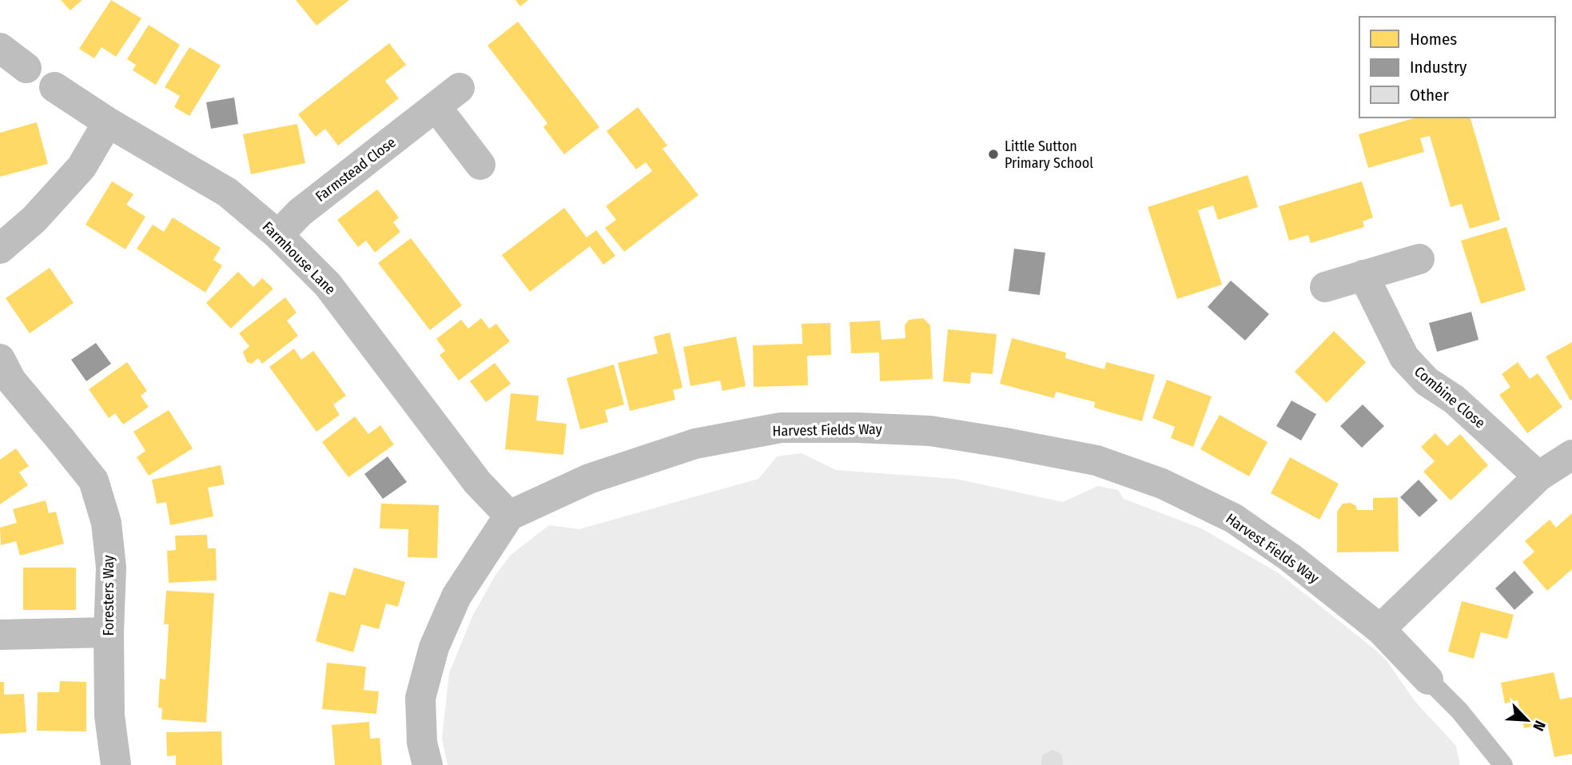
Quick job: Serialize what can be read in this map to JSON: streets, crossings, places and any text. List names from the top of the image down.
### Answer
{
  "streets": {
    "street": [
      "Farmstead Close",
      "Farmhouse Lane",
      "Combine Close",
      "Harvest Fields Way",
      "Foresters Way"
    ]
  },
  "crossings": [
    ["Farmstead Close", "Farmhouse Lane"],
    ["Farmhouse Lane", "Harvest Fields Way"]
  ],
  "places": ["Little Sutton Primary School"],
  "legend": ["Homes", "Industry", "Other"],
  "north": "bottom right"
}
